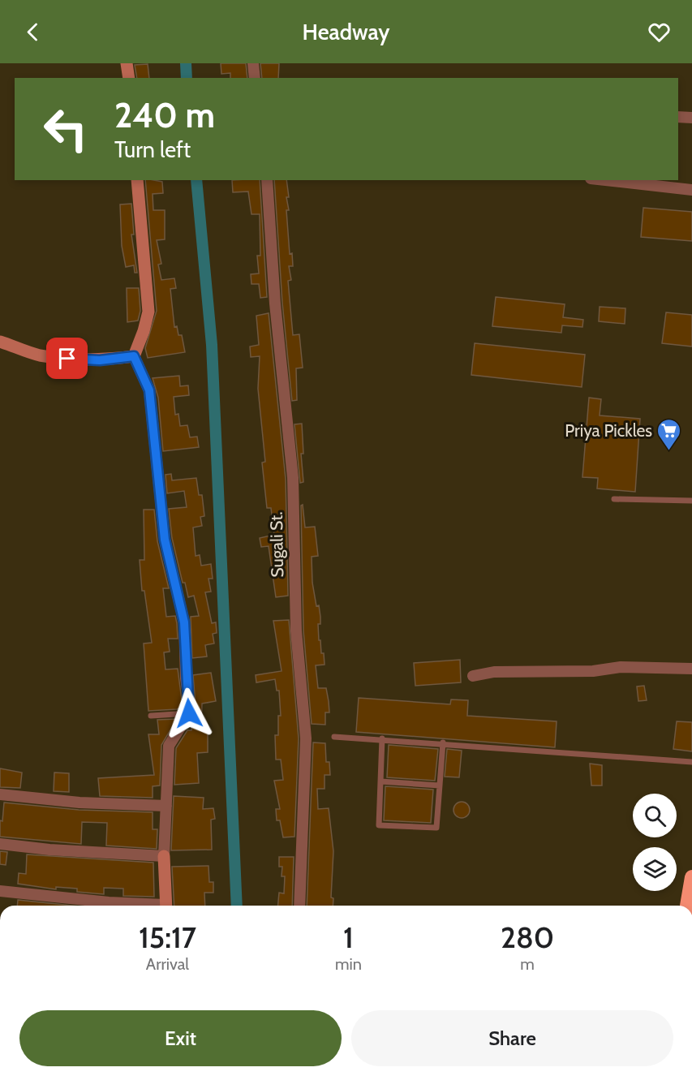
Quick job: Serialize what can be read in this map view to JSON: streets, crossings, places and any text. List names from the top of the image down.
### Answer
{
  "streets": {
    "street": ["Sugali St."]
  },
  "places": {
    "supermarket": ["Priya Pickles"]
  },
  "page": {
    "header": "Headway",
    "turn": ["240 m", "Turn left"],
    "eta": [
      "15:17",
      "Arrival",
      "1",
      "min",
      "280",
      "m"
    ],
    "buttons": ["Exit", "Share"]
  }
}
